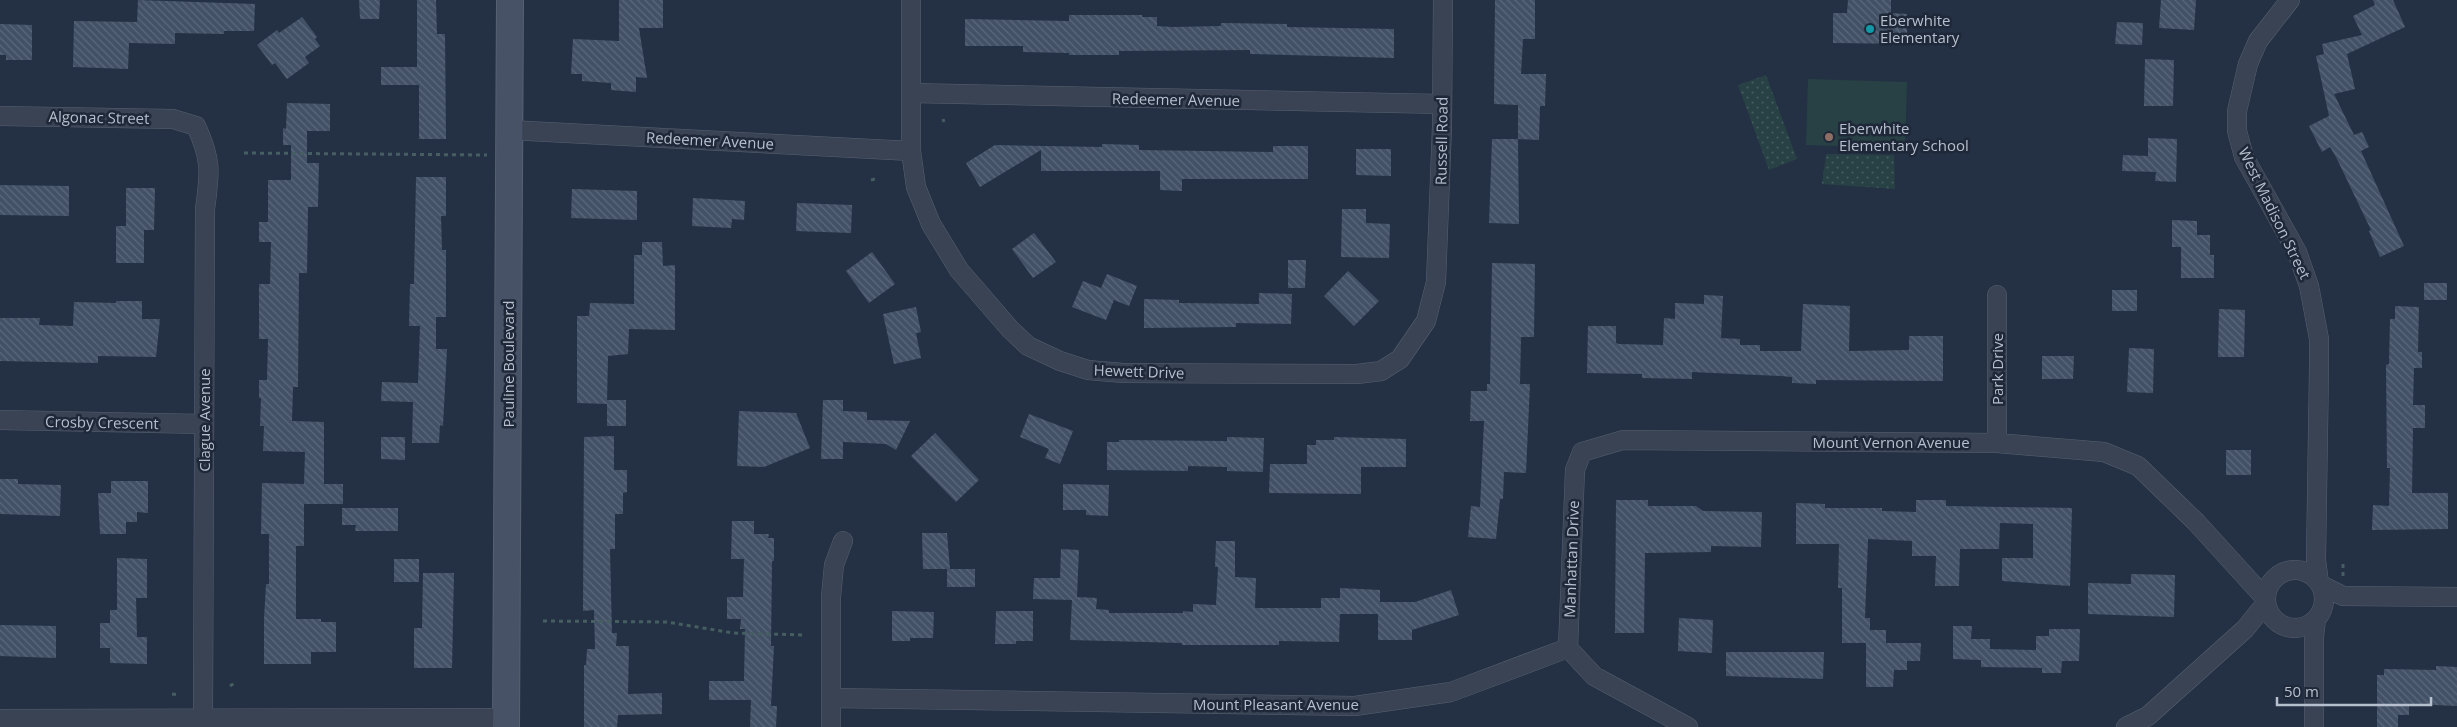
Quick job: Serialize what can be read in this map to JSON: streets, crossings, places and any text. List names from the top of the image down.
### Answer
{
  "streets": {
    "street": [
      "Redeemer Avenue",
      "Algonac Street",
      "Russell Road",
      "West Madison Street",
      "Pauline Boulevard",
      "Park Drive",
      "Hewett Drive",
      "Clague Avenue",
      "Crosby Crescent",
      "Mount Vernon Avenue",
      "Manhattan Drive",
      "Mount Pleasant Avenue"
    ]
  },
  "crossings": [
    ["Redeemer Avenue", "Russell Road"],
    ["Redeemer Avenue", "Pauline Boulevard"],
    ["Redeemer Avenue", "Hewett Drive"],
    ["Algonac Street", "Clague Avenue"],
    ["Russell Road", "Hewett Drive"],
    ["West Madison Street", "Mount Vernon Avenue"],
    ["Park Drive", "Mount Vernon Avenue"],
    ["Clague Avenue", "Crosby Crescent"],
    ["Mount Vernon Avenue", "Manhattan Drive"],
    ["Manhattan Drive", "Mount Pleasant Avenue"]
  ],
  "places": ["Eberwhite Elementary", "Eberwhite Elementary School"],
  "scale_bar": "50 m"
}
